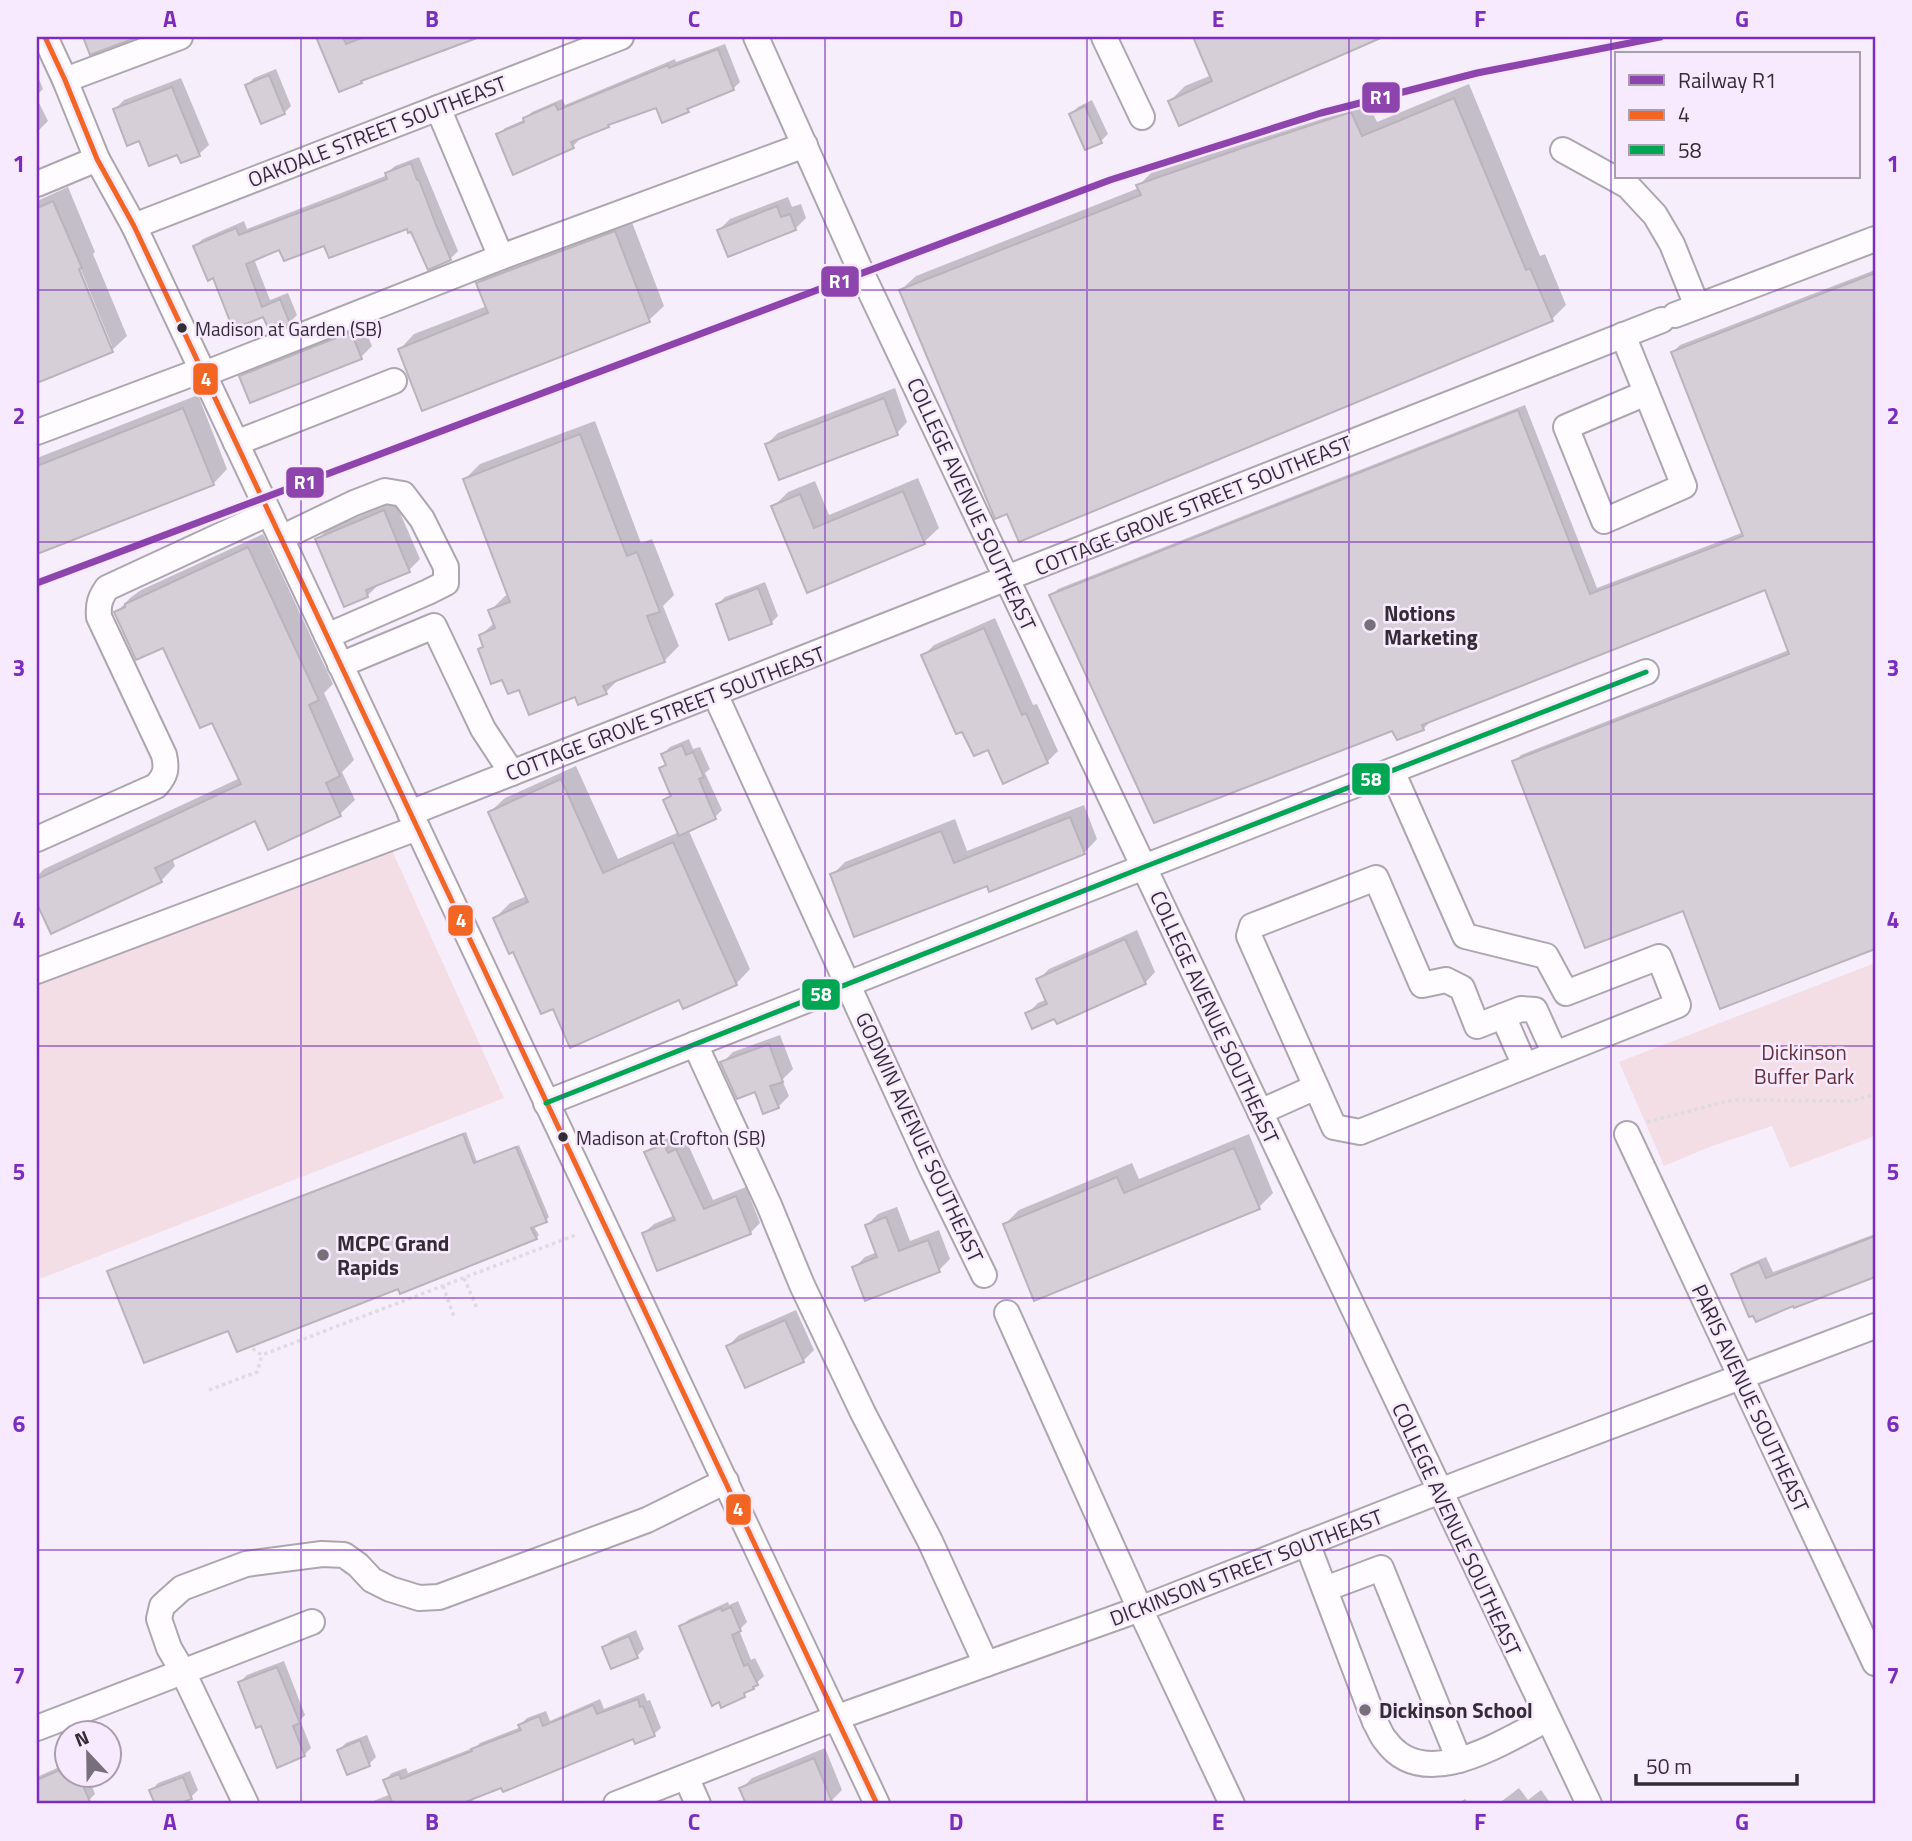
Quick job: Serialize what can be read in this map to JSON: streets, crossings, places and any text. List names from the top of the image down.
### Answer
{
  "streets": {
    "street": [
      "OAKDALE STREET SOUTHEAST",
      "COLLEGE AVENUE SOUTHEAST",
      "COTTAGE GROVE STREET SOUTHEAST",
      "GODWIN AVENUE SOUTHEAST",
      "PARIS AVENUE SOUTHEAST",
      "DICKINSON STREET SOUTHEAST"
    ]
  },
  "crossings": [
    ["COLLEGE AVENUE SOUTHEAST", "COTTAGE GROVE STREET SOUTHEAST"],
    ["COLLEGE AVENUE SOUTHEAST", "DICKINSON STREET SOUTHEAST"],
    ["COTTAGE GROVE STREET SOUTHEAST", "GODWIN AVENUE SOUTHEAST"],
    ["PARIS AVENUE SOUTHEAST", "DICKINSON STREET SOUTHEAST"]
  ],
  "parks": ["Dickinson Buffer Park"],
  "places": [
    "Madison at Garden (SB)",
    "Notions Marketing",
    "Madison at Crofton (SB)",
    "MCPC Grand Rapids",
    "Dickinson School"
  ],
  "lines": ["rail line R1", "transit line 4", "transit line 58"],
  "legend": ["Railway R1", "4", "58"],
  "scale_bar": "50 m",
  "north": "top",
  "grid": {
    "columns": [
      "A",
      "B",
      "C",
      "D",
      "E",
      "F",
      "G"
    ],
    "rows": [
      "1",
      "2",
      "3",
      "4",
      "5",
      "6",
      "7"
    ]
  }
}
